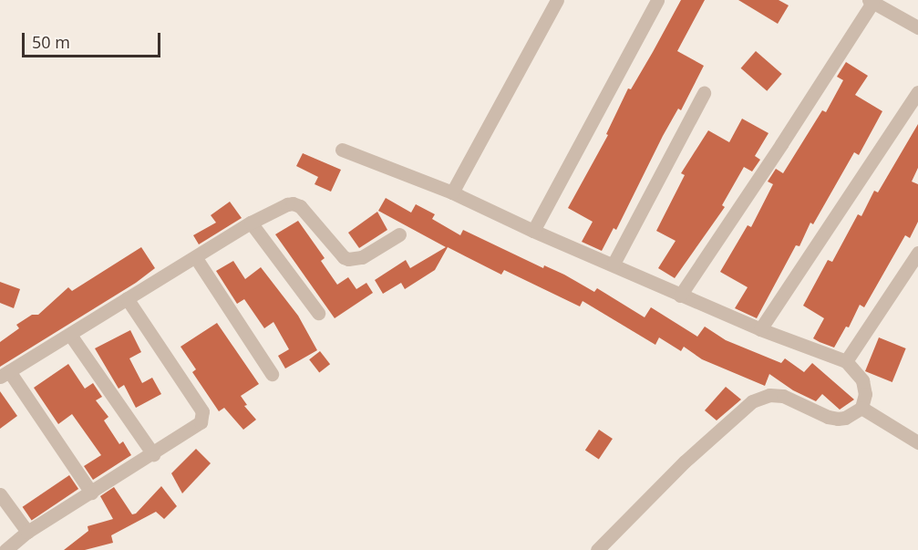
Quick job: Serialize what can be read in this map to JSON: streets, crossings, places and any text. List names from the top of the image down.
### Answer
{
  "scale_bar": "50 m"
}
